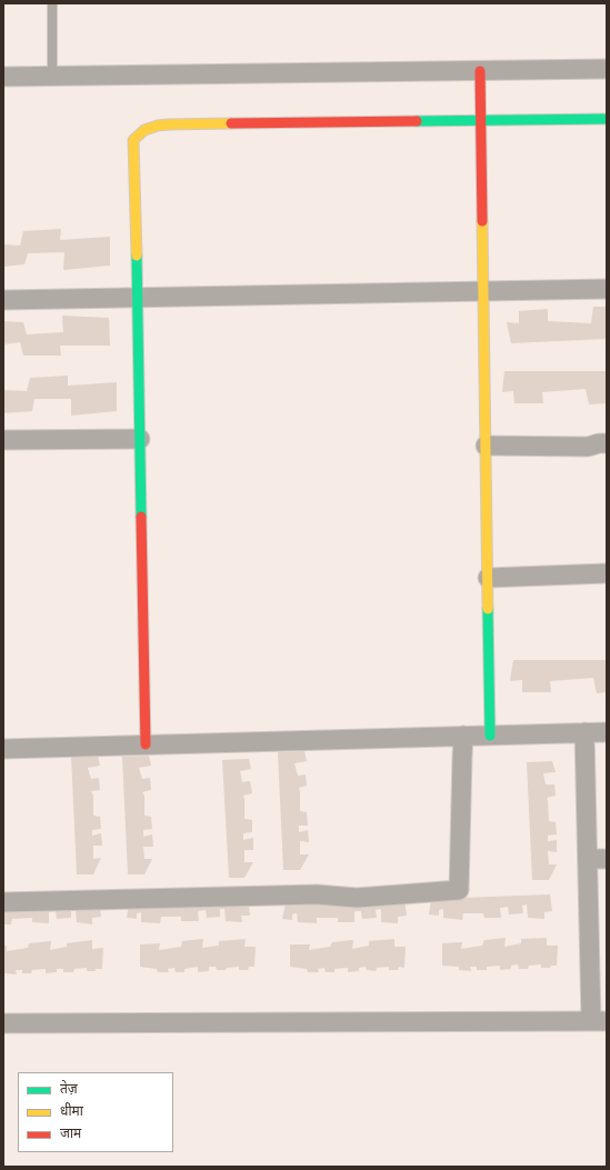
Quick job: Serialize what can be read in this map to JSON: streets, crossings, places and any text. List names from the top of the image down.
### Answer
{
  "legend": ["तेज़", "धीमा", "जाम"]
}
